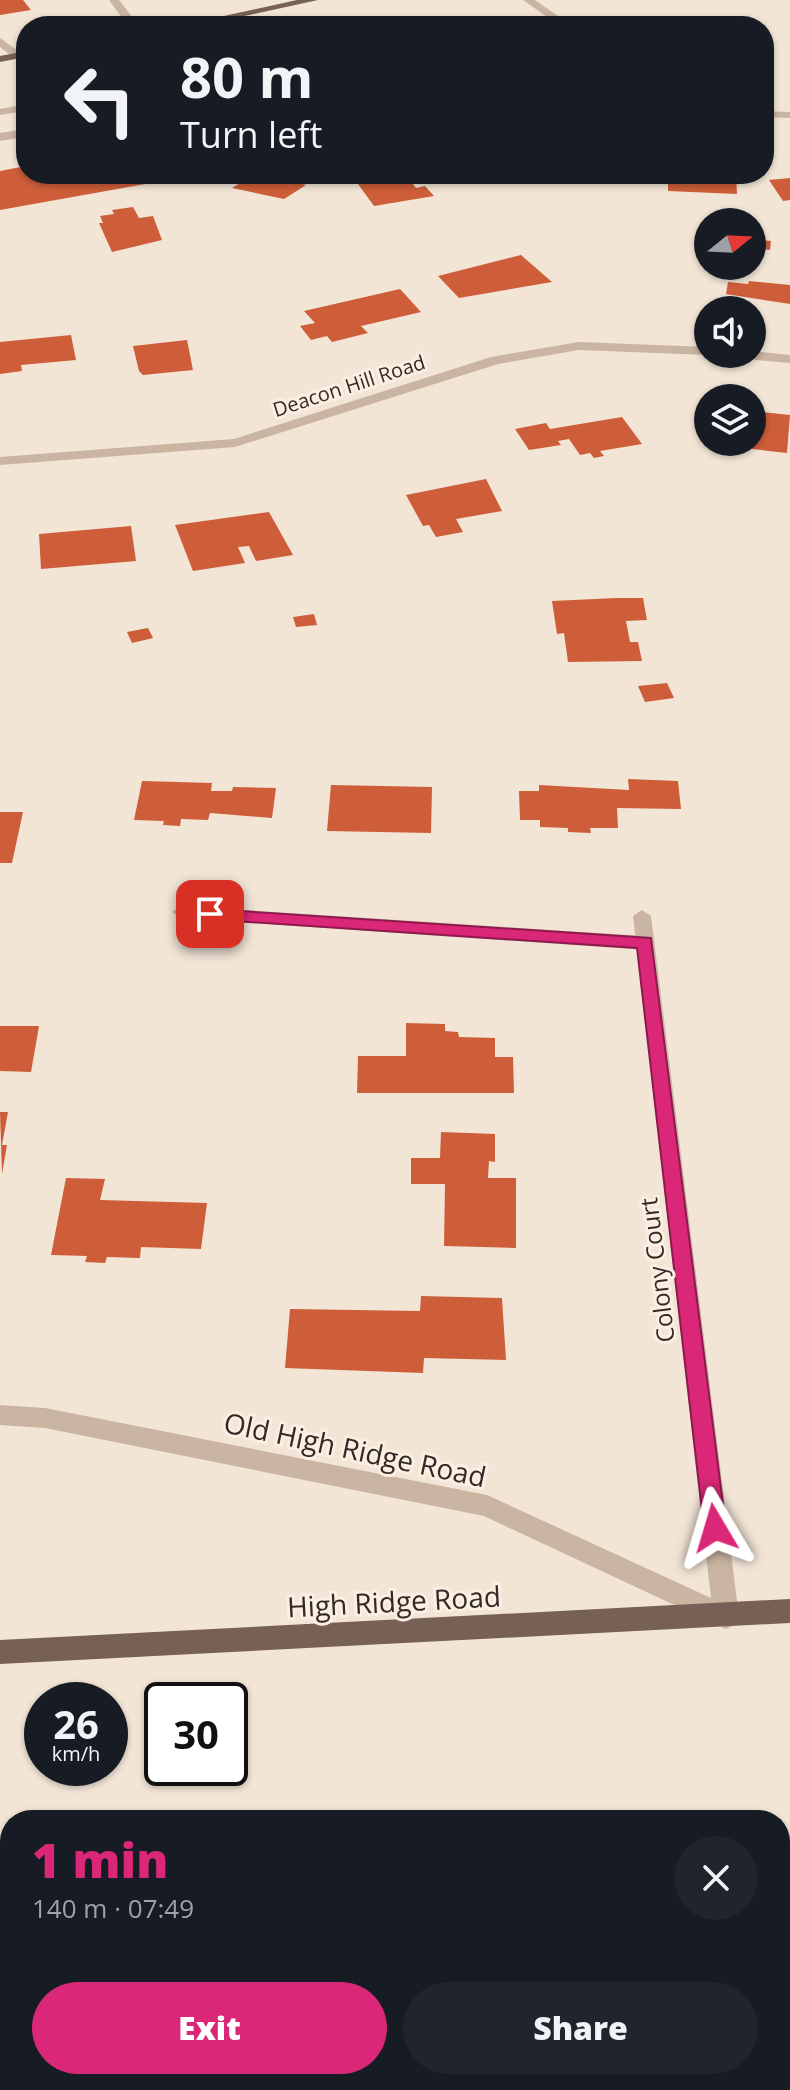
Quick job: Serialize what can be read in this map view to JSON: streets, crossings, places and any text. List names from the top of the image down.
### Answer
{
  "streets": {
    "main road": ["High Ridge Road"],
    "street": ["Deacon Hill Road", "Colony Court", "Old High Ridge Road"]
  },
  "crossings": [
    ["Colony Court", "Old High Ridge Road"],
    ["Colony Court", "High Ridge Road"],
    ["Old High Ridge Road", "High Ridge Road"]
  ],
  "north": "right",
  "page": {
    "turn": ["80 m", "Turn left"],
    "speed": "26 km/h",
    "limit": "30",
    "heading": ["1 min", "140 m · 07:49"],
    "buttons": ["Exit", "Share"]
  }
}
